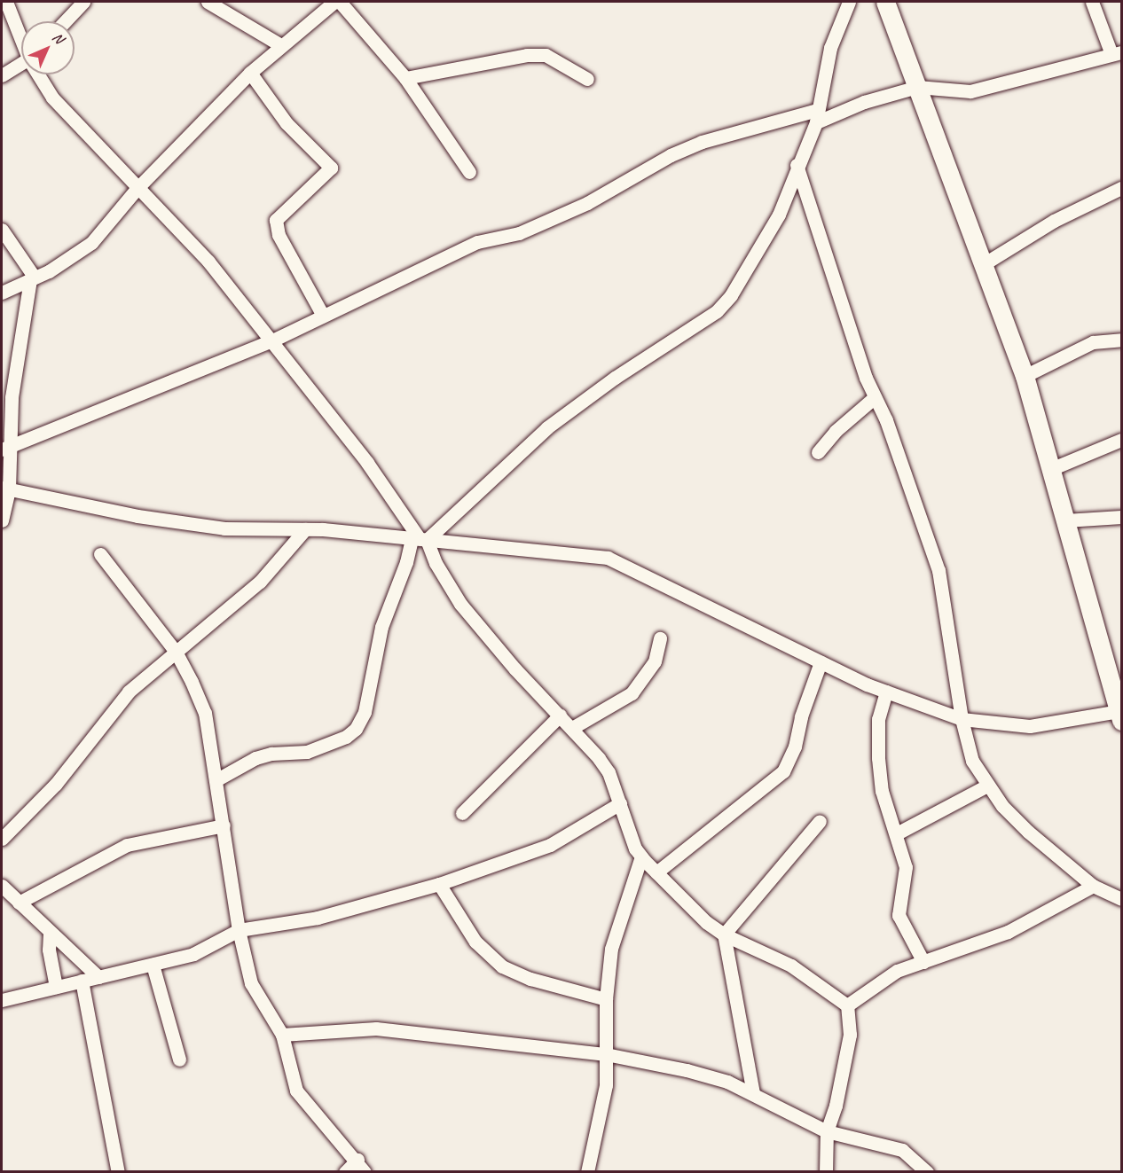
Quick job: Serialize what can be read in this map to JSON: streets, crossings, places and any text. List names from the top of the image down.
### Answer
{
  "north": "top right"
}
